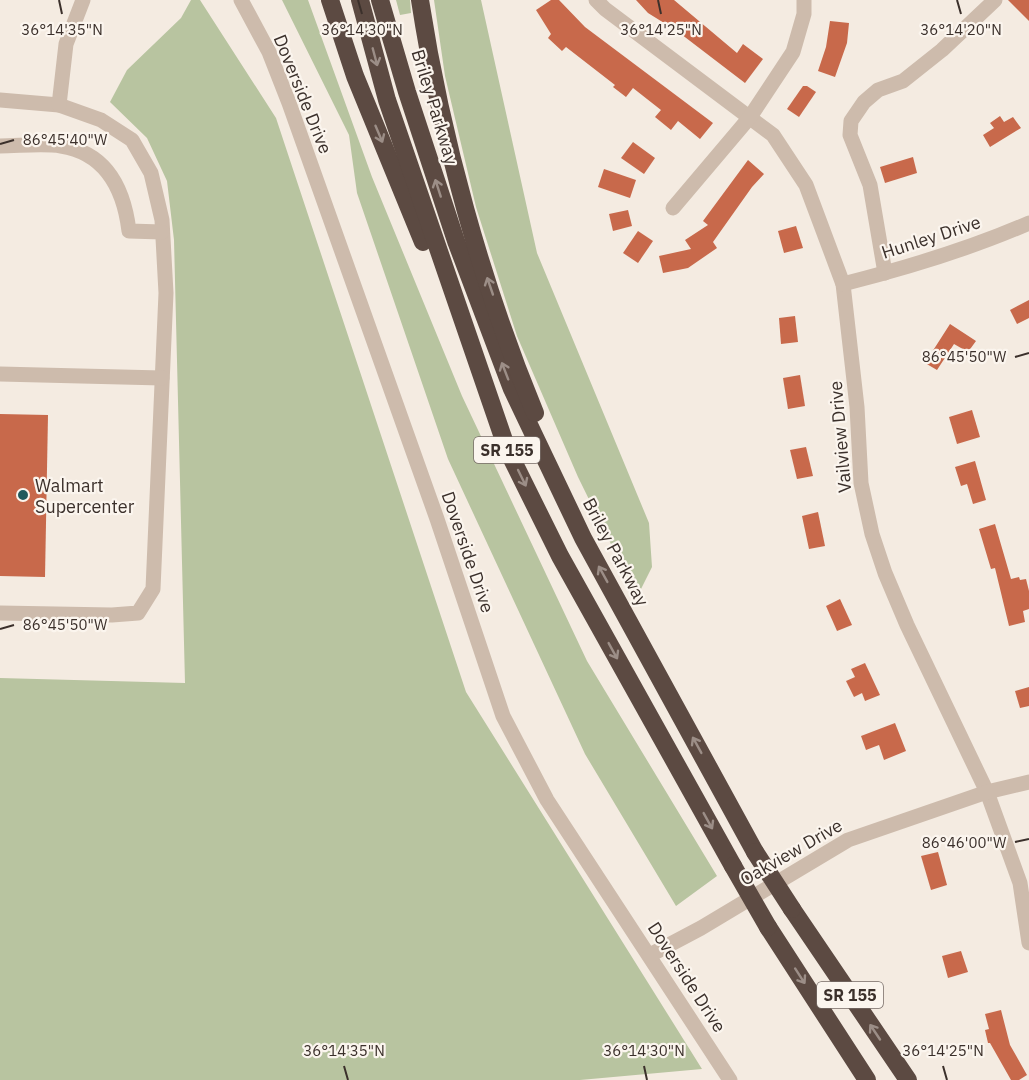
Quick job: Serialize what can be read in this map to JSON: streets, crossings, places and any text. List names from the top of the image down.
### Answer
{
  "streets": {
    "highway": ["Briley Parkway", "SR 155"],
    "street": [
      "Doverside Drive",
      "Hunley Drive",
      "Vailview Drive",
      "Oakview Drive"
    ]
  },
  "crossings": [
    ["Doverside Drive", "Oakview Drive"],
    ["Hunley Drive", "Vailview Drive"],
    ["Vailview Drive", "Oakview Drive"]
  ],
  "places": ["Walmart Supercenter"],
  "coordinates": [
    "36°14'20\"N",
    "36°14'35\"N",
    "36°14'30\"N",
    "36°14'25\"N",
    "86°45'40\"W",
    "86°45'50\"W",
    "86°46'00\"W"
  ]
}
